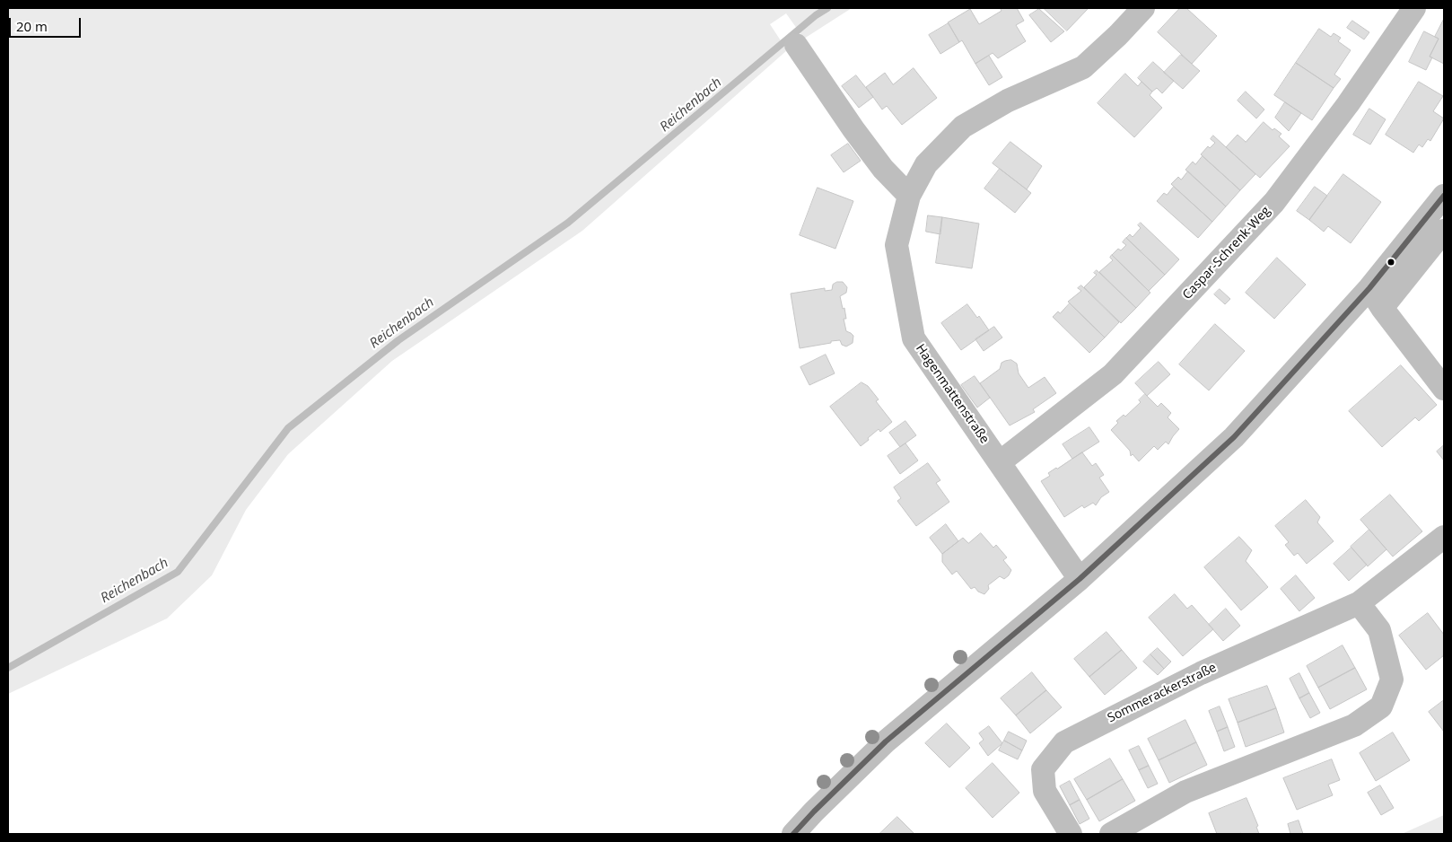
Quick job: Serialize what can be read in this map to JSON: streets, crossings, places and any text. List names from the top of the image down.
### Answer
{
  "streets": {
    "street": ["Caspar-Schrenk-Weg", "Hagenmattenstraße", "Sommerackerstraße"]
  },
  "crossings": [
    ["Caspar-Schrenk-Weg", "Hagenmattenstraße"]
  ],
  "water": ["Reichenbach"],
  "scale_bar": "20 m"
}
